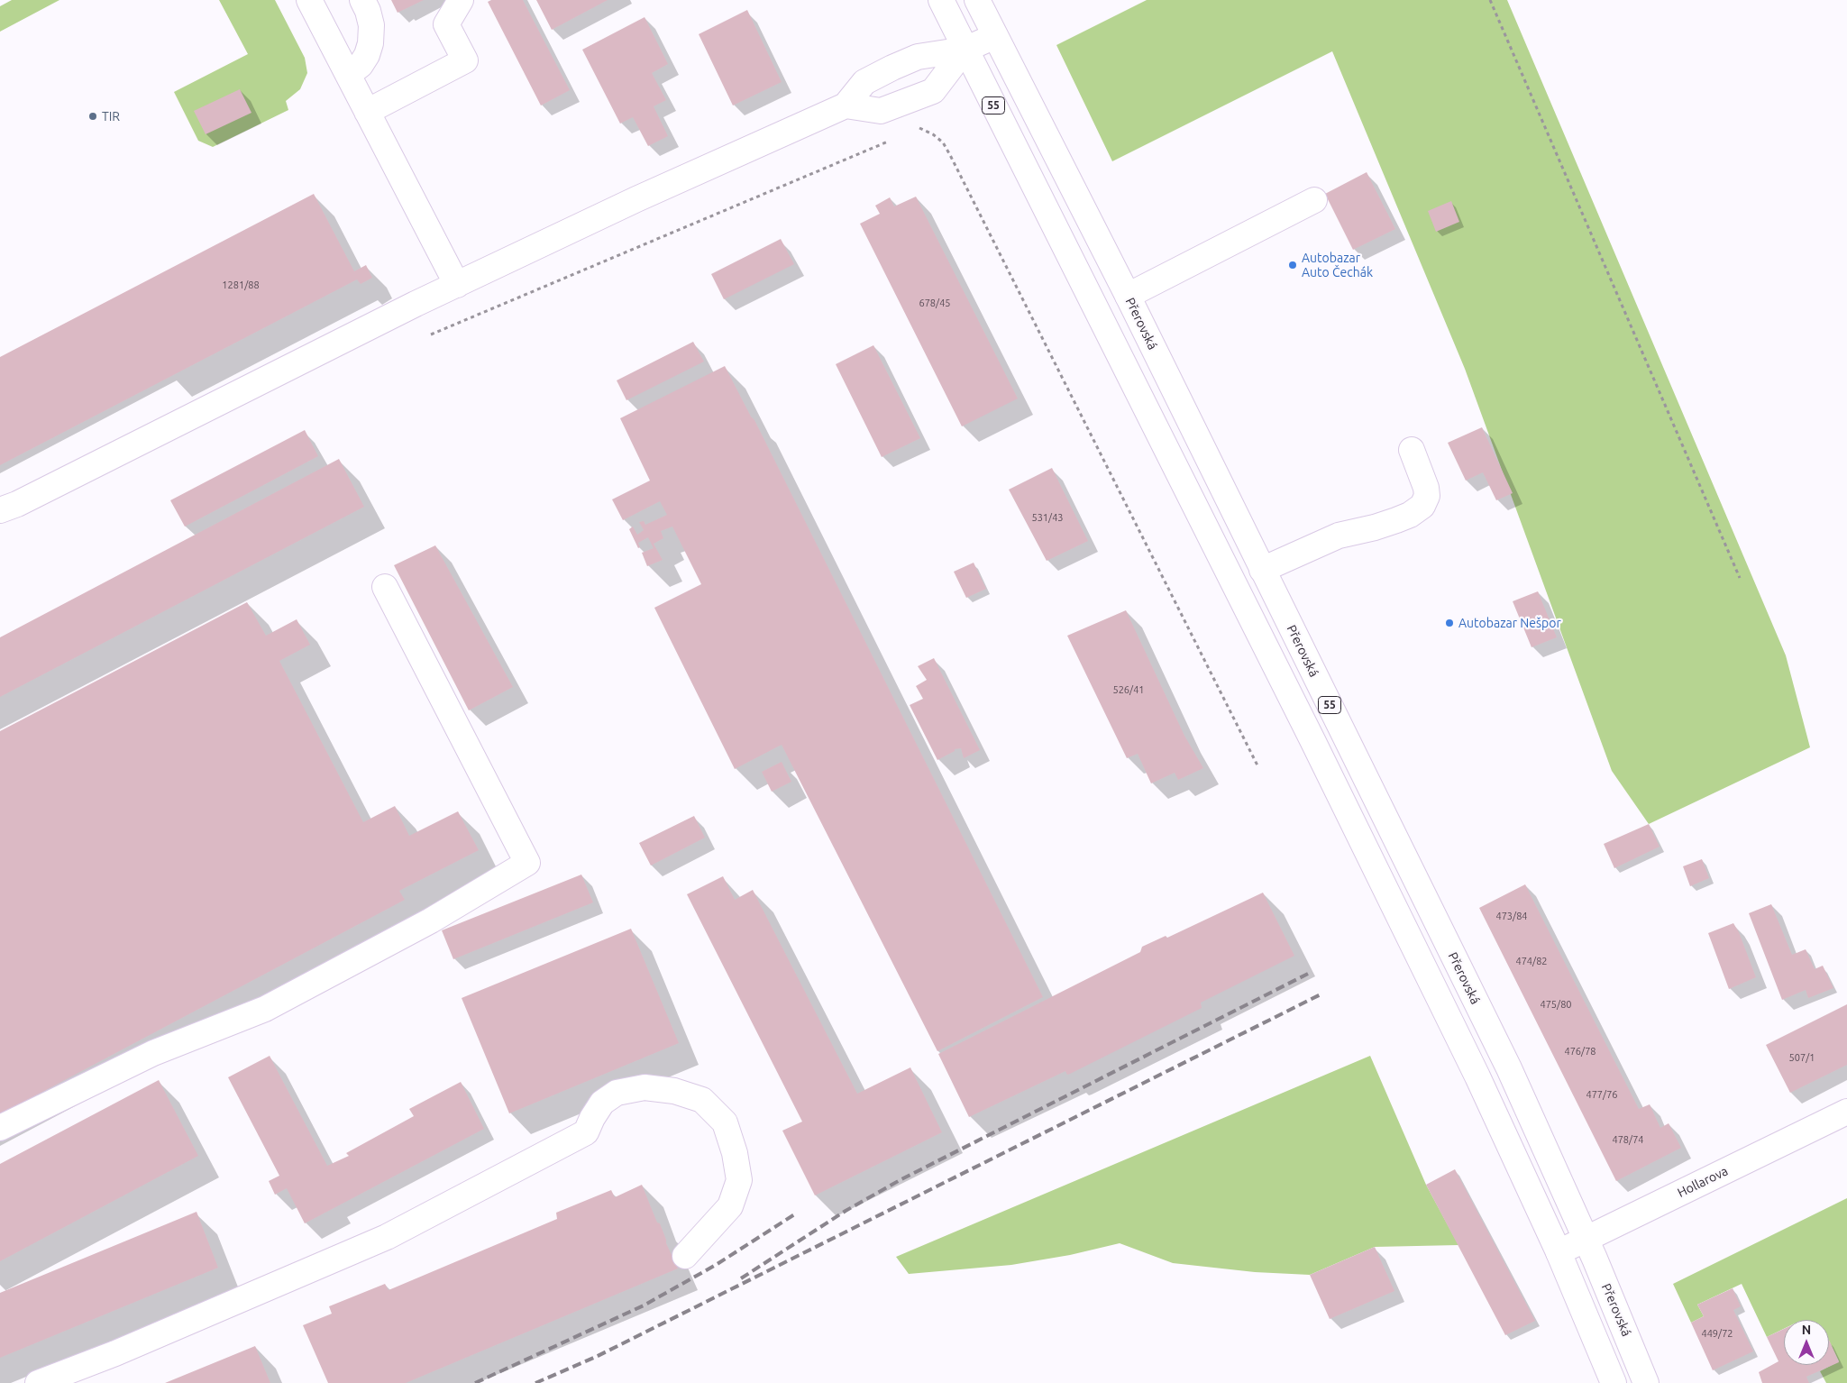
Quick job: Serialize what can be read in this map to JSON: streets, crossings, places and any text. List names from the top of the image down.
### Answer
{
  "streets": {
    "main road": ["55", "Přerovská", "Hollarova"]
  },
  "crossings": [
    ["55", "Hollarova"],
    ["Přerovská", "Hollarova"]
  ],
  "places": ["TIR", "Autobazar Auto Čechák", "Autobazar Nešpor"],
  "house_numbers": [
    "1281/88",
    "678/45",
    "531/43",
    "526/41",
    "473/84",
    "474/82",
    "475/80",
    "476/78",
    "507/1",
    "477/76",
    "478/74",
    "449/72"
  ],
  "north": "top"
}
